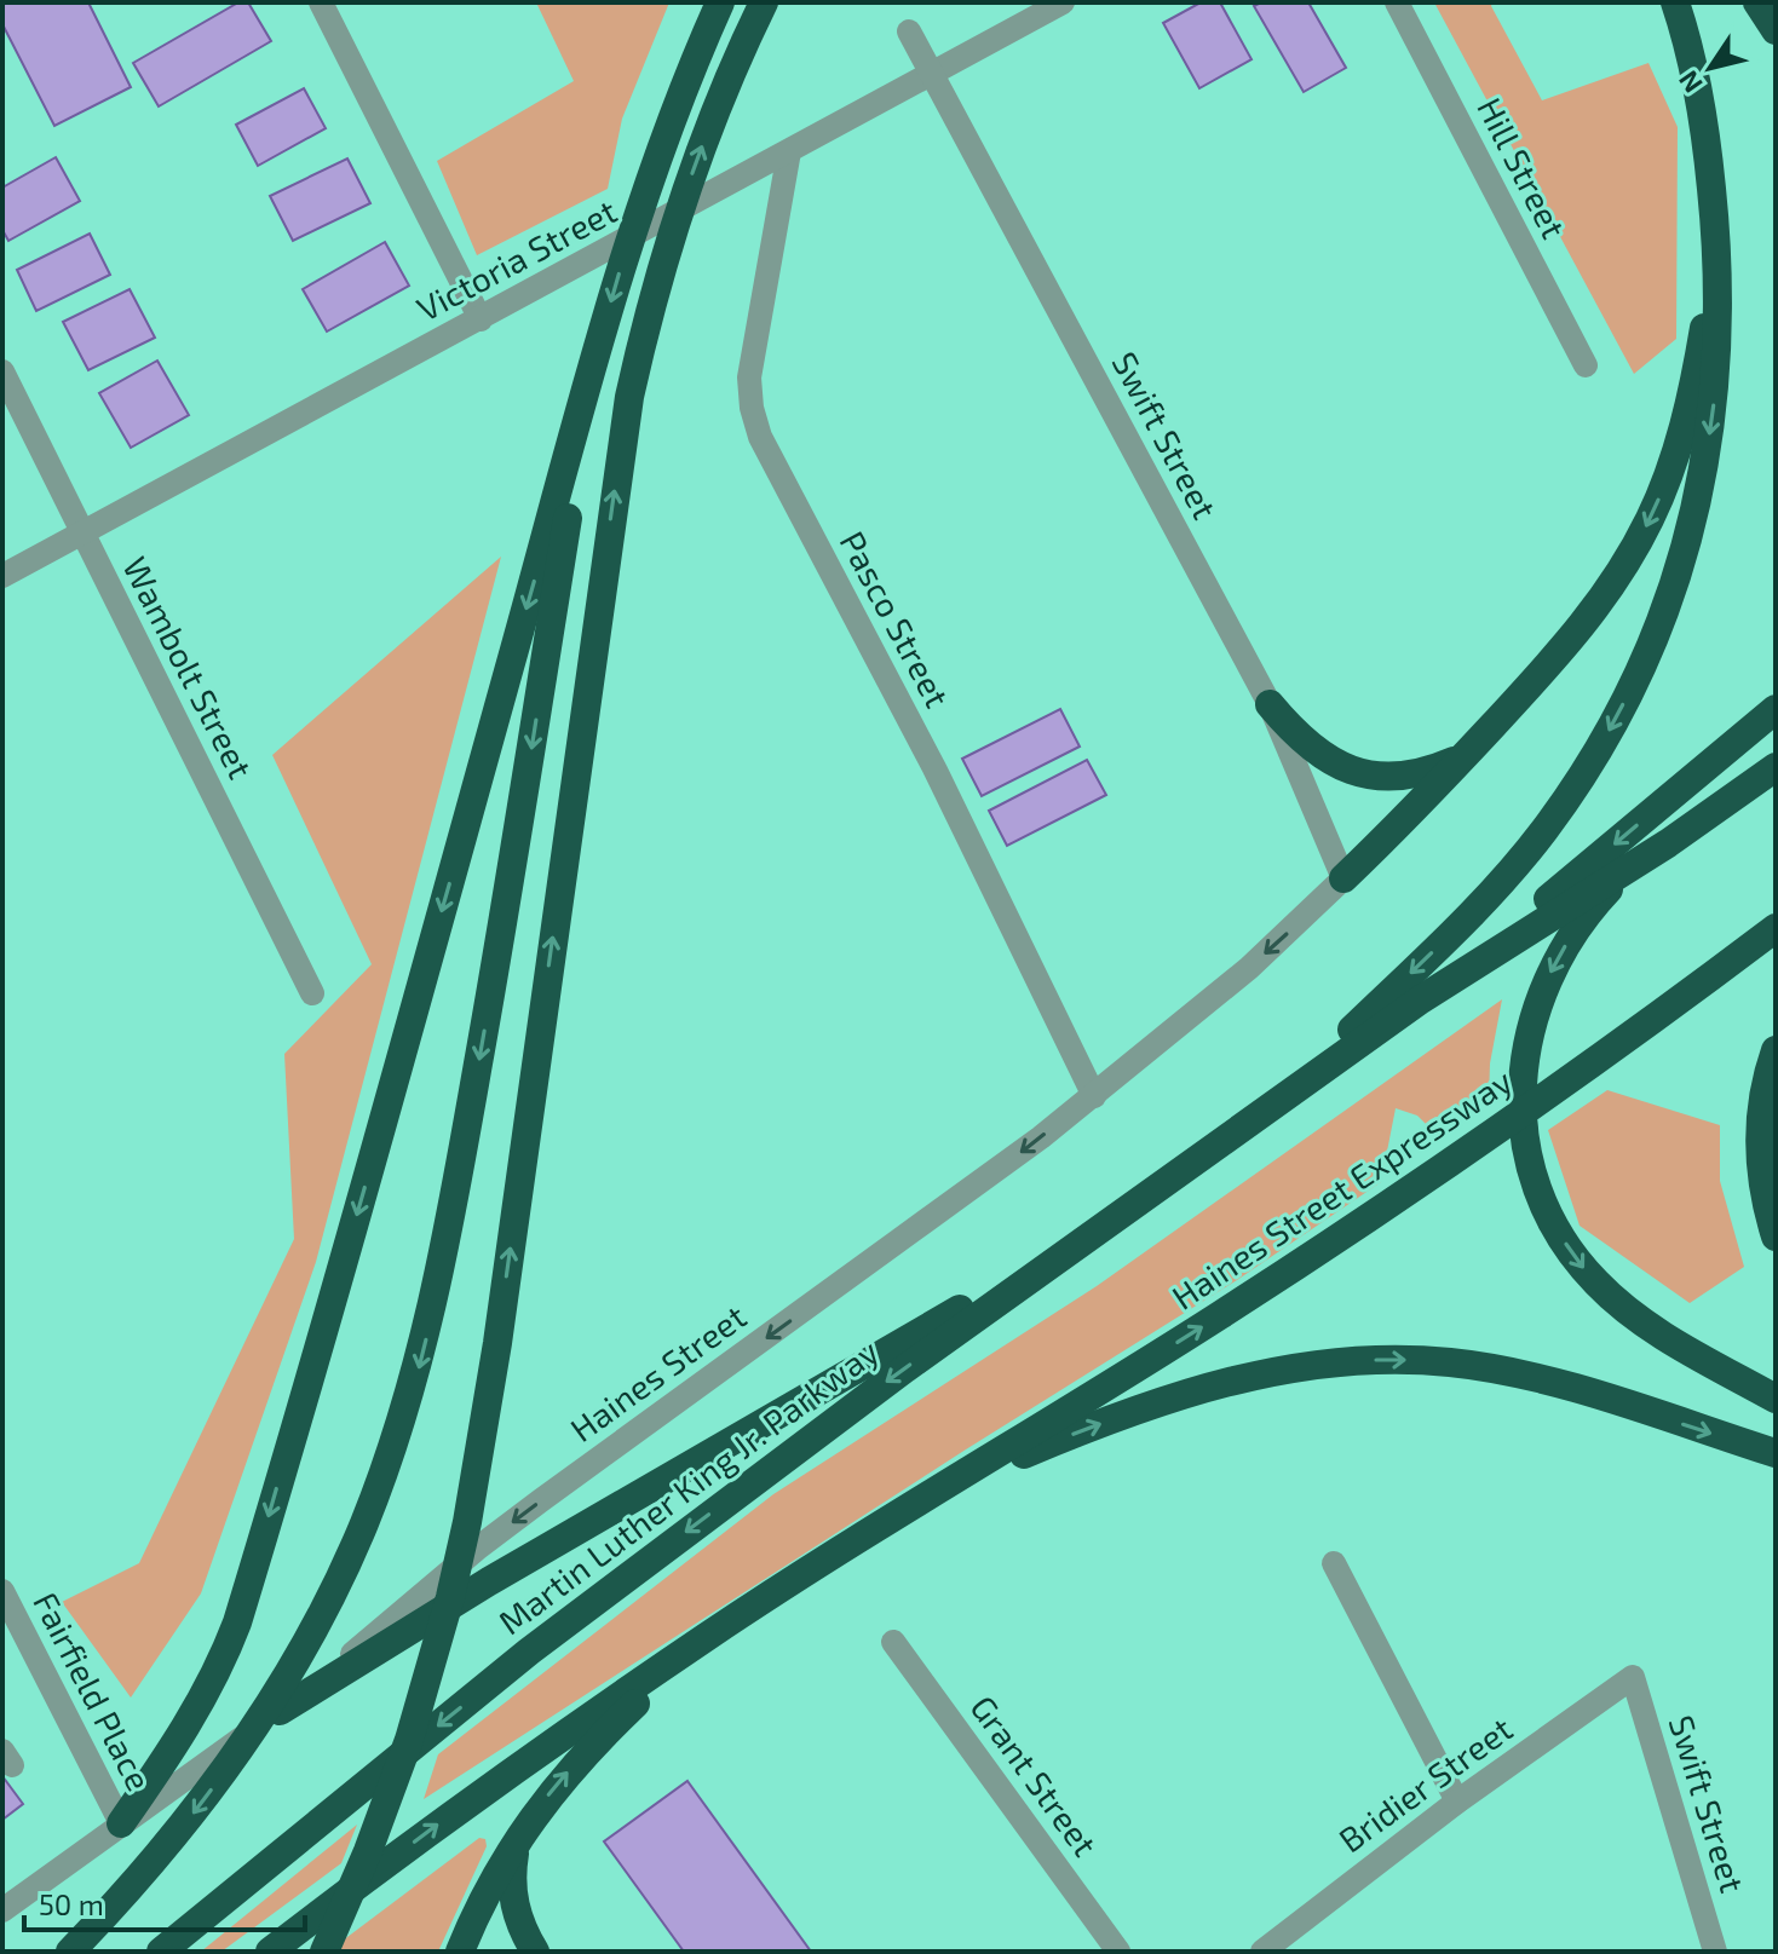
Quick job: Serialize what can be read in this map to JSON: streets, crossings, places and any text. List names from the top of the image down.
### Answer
{
  "streets": {
    "highway": ["Haines Street Expressway", "Martin Luther King Jr. Parkway"],
    "street": [
      "Hill Street",
      "Victoria Street",
      "Swift Street",
      "Pasco Street",
      "Wambolt Street",
      "Haines Street",
      "Fairfield Place",
      "Grant Street",
      "Bridier Street"
    ]
  },
  "crossings": [
    ["Victoria Street", "Swift Street"],
    ["Victoria Street", "Pasco Street"],
    ["Victoria Street", "Wambolt Street"],
    ["Swift Street", "Haines Street"],
    ["Swift Street", "Bridier Street"],
    ["Pasco Street", "Haines Street"],
    ["Haines Street", "Fairfield Place"]
  ],
  "one_way": ["Haines Street"],
  "scale_bar": "50 m",
  "north": "bottom left"
}
